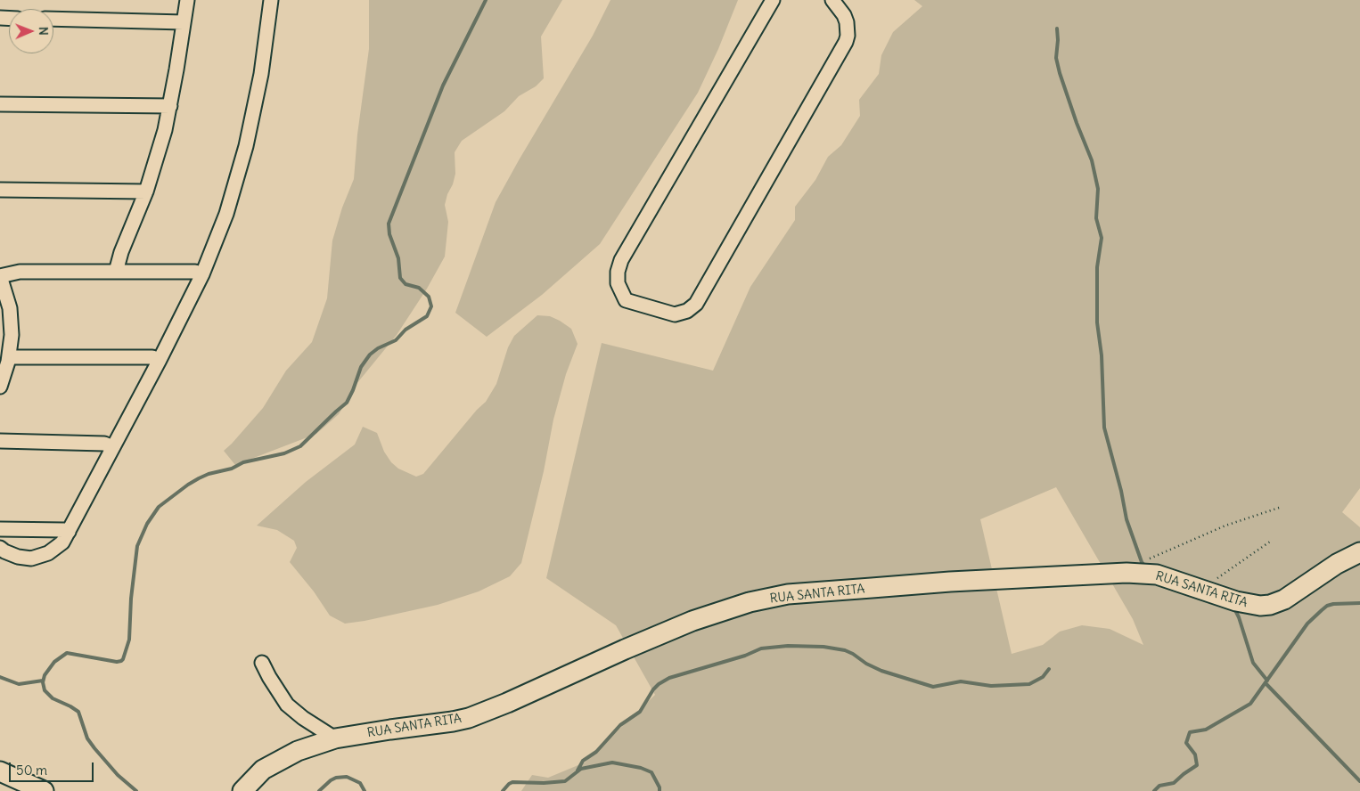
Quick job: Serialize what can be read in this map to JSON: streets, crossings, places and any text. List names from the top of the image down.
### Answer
{
  "streets": {
    "street": ["RUA SANTA RITA"]
  },
  "scale_bar": "50 m",
  "north": "right"
}
